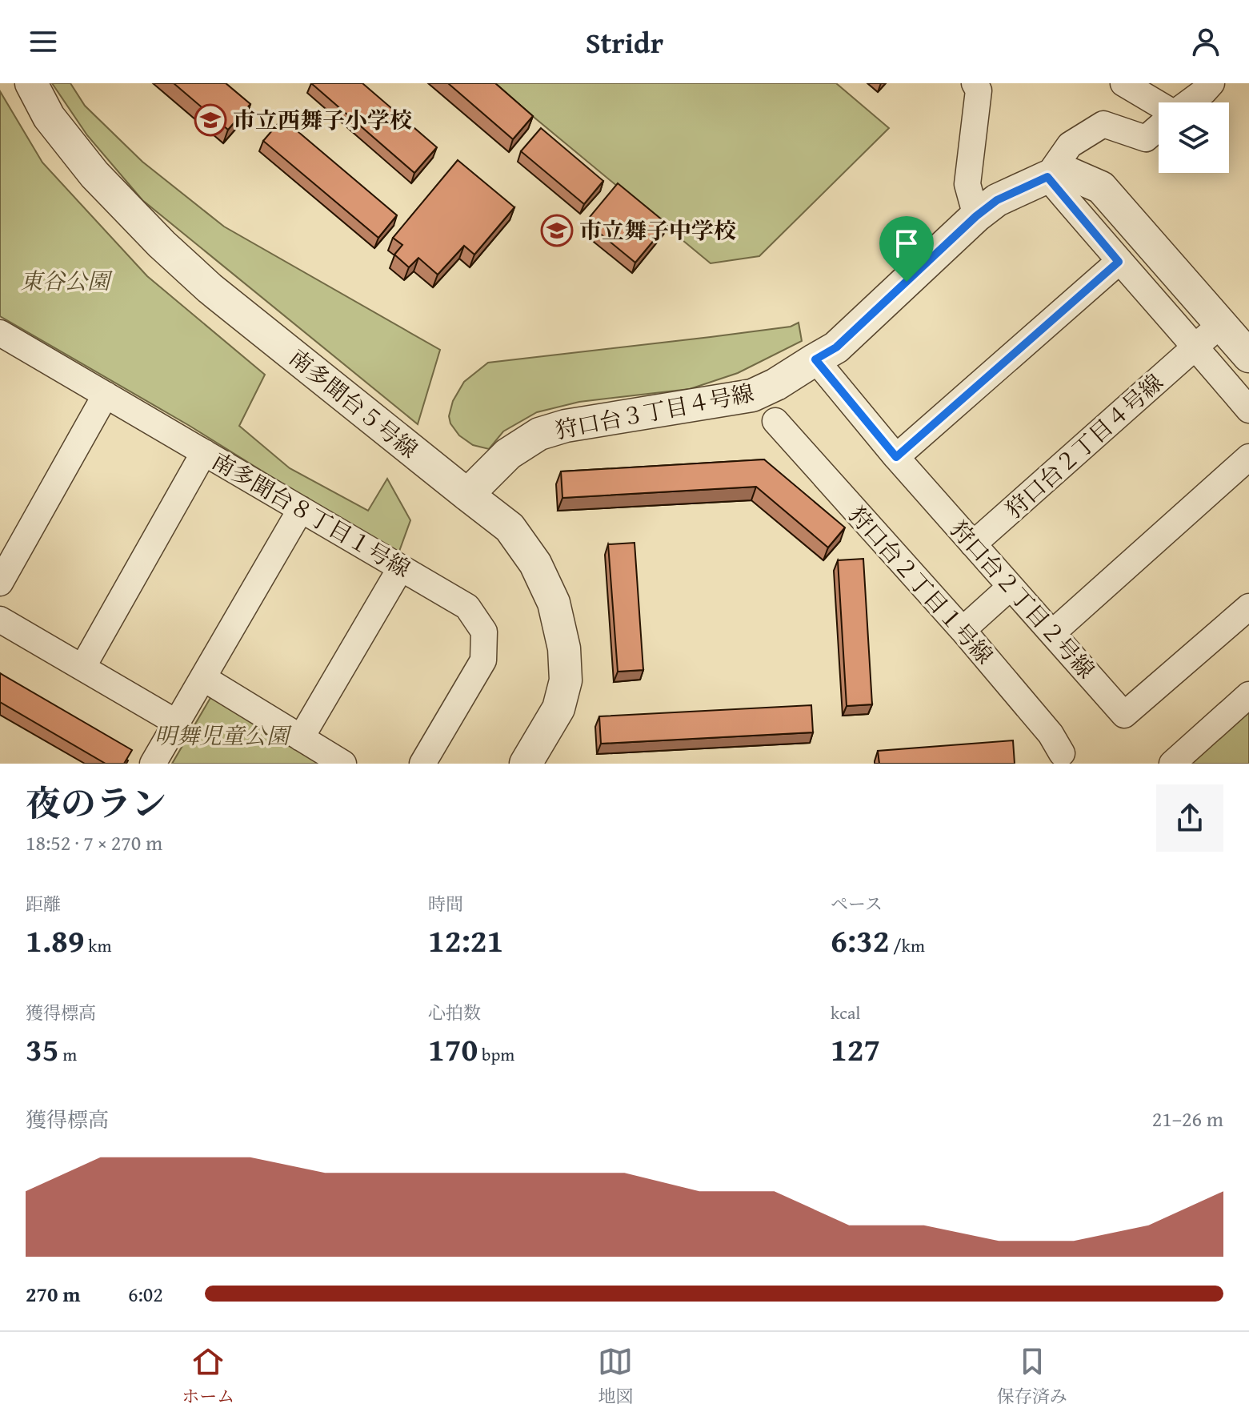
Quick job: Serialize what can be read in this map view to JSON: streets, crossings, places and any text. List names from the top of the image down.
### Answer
{
  "streets": {
    "street": [
      "南多聞台５号線",
      "狩口台３丁目４号線",
      "狩口台２丁目４号線",
      "南多聞台８丁目１号線",
      "狩口台２丁目１号線",
      "狩口台２丁目２号線"
    ]
  },
  "crossings": [
    ["南多聞台５号線", "狩口台３丁目４号線"],
    ["狩口台３丁目４号線", "狩口台２丁目４号線"],
    ["狩口台３丁目４号線", "狩口台２丁目２号線"],
    ["狩口台２丁目４号線", "狩口台２丁目２号線"]
  ],
  "parks": ["東谷公園", "明舞児童公園"],
  "places": {
    "school or university": ["市立西舞子小学校", "市立舞子中学校"]
  },
  "page": {
    "header": "Stridr",
    "heading": ["夜のラン", "18:52 · 7 × 270 m"],
    "stats": [
      ["距離", "1.89 km"],
      ["時間", "12:21"],
      ["ペース", "6:32 /km"],
      ["獲得標高", "35 m"],
      ["心拍数", "170 bpm"],
      ["kcal", "127"]
    ],
    "chart": ["獲得標高", "21–26 m"],
    "list": [
      {
        "name": "270 m",
        "note": "6:02"
      }
    ],
    "tabs": ["ホーム", "地図", "保存済み"]
  }
}
